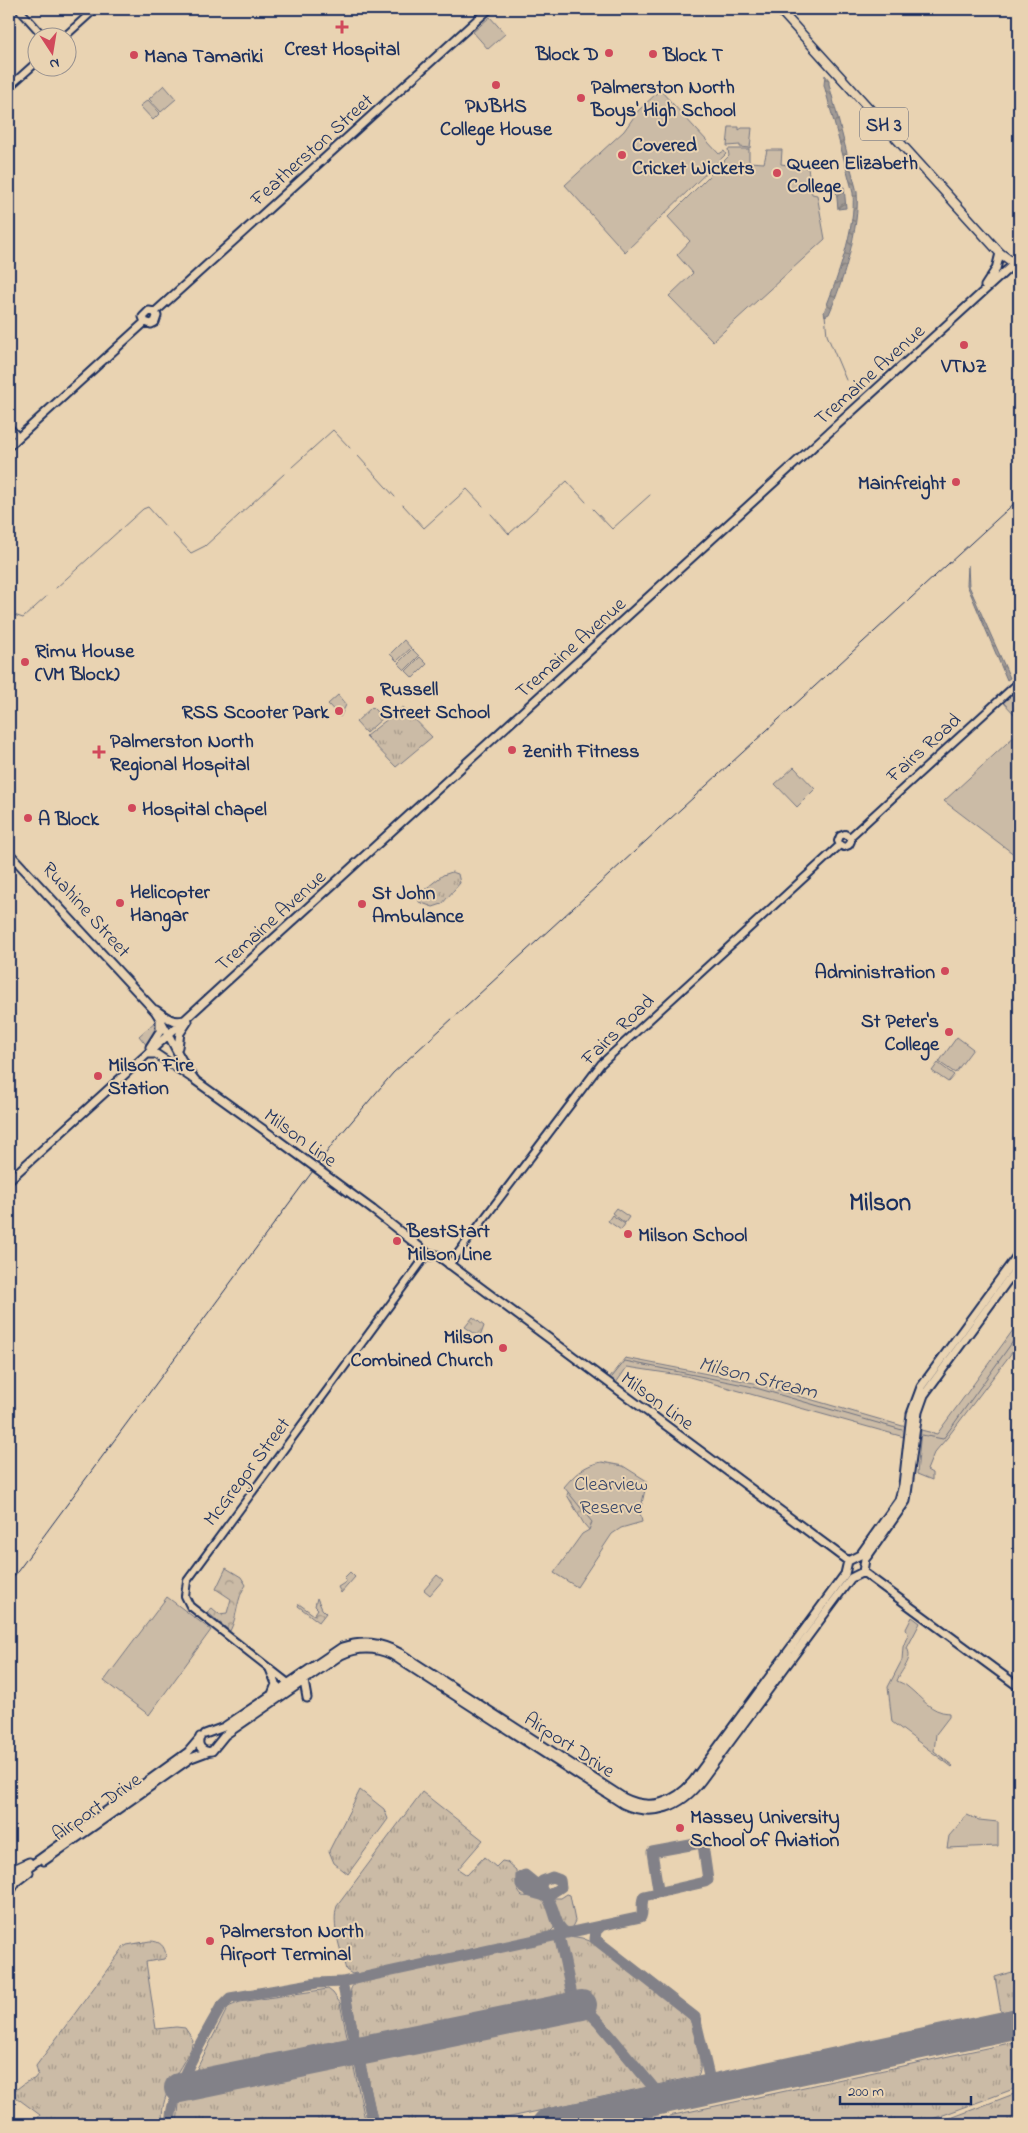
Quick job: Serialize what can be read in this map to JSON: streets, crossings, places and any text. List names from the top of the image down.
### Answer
{
  "streets": {
    "highway": ["SH 3"],
    "main road": [
      "Featherston Street",
      "Tremaine Avenue",
      "Ruahine Street",
      "Milson Line",
      "Airport Drive"
    ],
    "street": ["Fairs Road", "McGregor Street"]
  },
  "crossings": [
    ["SH 3", "Tremaine Avenue"],
    ["Tremaine Avenue", "Ruahine Street"],
    ["Tremaine Avenue", "Milson Line"],
    ["Fairs Road", "Milson Line"],
    ["Ruahine Street", "Milson Line"],
    ["Milson Line", "McGregor Street"],
    ["Milson Line", "Airport Drive"],
    ["McGregor Street", "Airport Drive"]
  ],
  "districts": ["Milson"],
  "water": ["Milson Stream"],
  "parks": ["Clearview Reserve"],
  "places": {
    "health": ["Crest Hospital", "Palmerston North Regional Hospital"],
    "other": [
      "Block D",
      "Block T",
      "Mana Tamariki",
      "PNBHS College House",
      "Palmerston North Boys' High School",
      "Covered Cricket Wickets",
      "Queen Elizabeth College",
      "VTNZ",
      "Mainfreight",
      "Rimu House (VM Block)",
      "Russell Street School",
      "RSS Scooter Park",
      "Zenith Fitness",
      "Hospital chapel",
      "A Block",
      "Helicopter Hangar",
      "St John Ambulance",
      "Administration",
      "St Peter's College",
      "Milson Fire Station",
      "Milson School",
      "BestStart Milson Line",
      "Milson Combined Church",
      "Massey University School of Aviation",
      "Palmerston North Airport Terminal"
    ]
  },
  "scale_bar": "200 m",
  "north": "bottom"
}
